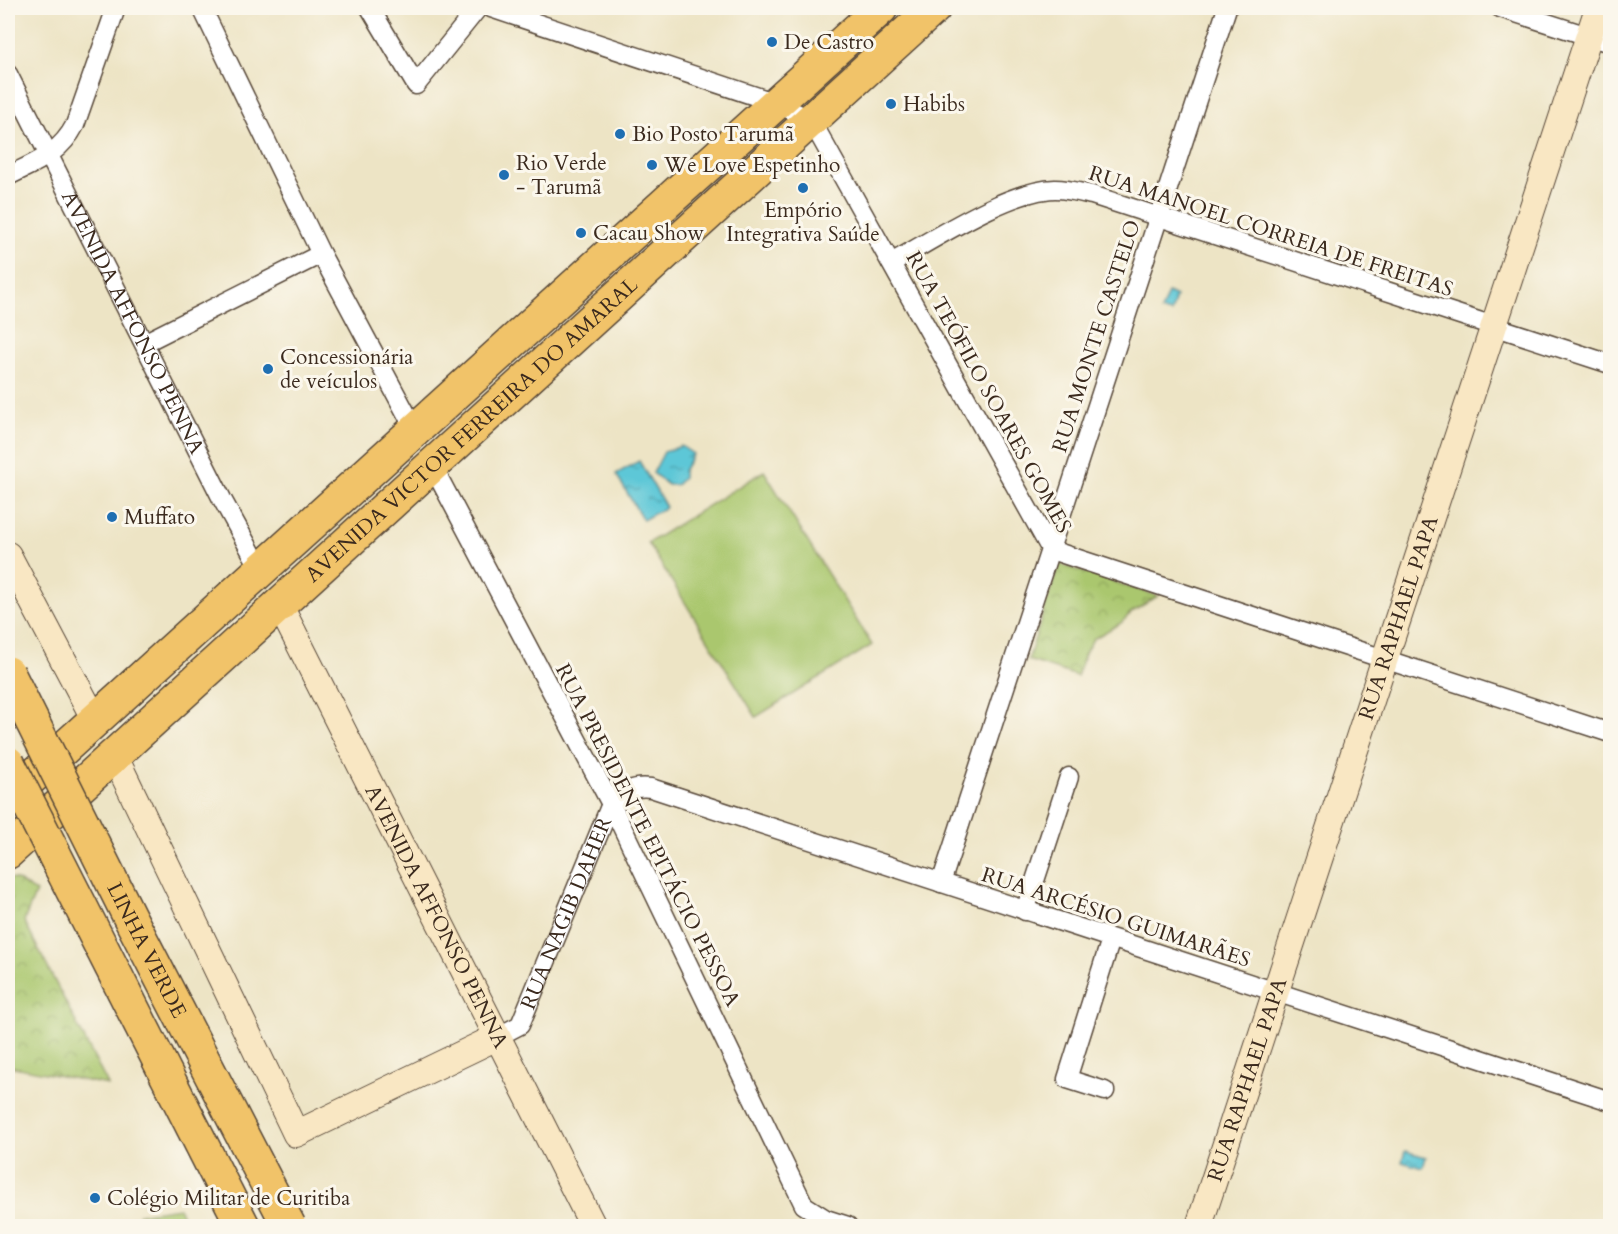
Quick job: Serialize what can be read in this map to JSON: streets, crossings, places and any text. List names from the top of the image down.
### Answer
{
  "streets": {
    "highway": ["AVENIDA VICTOR FERREIRA DO AMARAL", "LINHA VERDE"],
    "street": [
      "RUA MANOEL CORREIA DE FREITAS",
      "AVENIDA AFFONSO PENNA",
      "RUA MONTE CASTELO",
      "RUA TEÓFILO SOARES GOMES",
      "RUA RAPHAEL PAPA",
      "RUA PRESIDENTE EPITÁCIO PESSOA",
      "RUA NAGIB DAHER",
      "RUA ARCÉSIO GUIMARÃES"
    ]
  },
  "crossings": [
    ["RUA MANOEL CORREIA DE FREITAS", "RUA MONTE CASTELO"],
    ["RUA MANOEL CORREIA DE FREITAS", "RUA TEÓFILO SOARES GOMES"],
    ["RUA MANOEL CORREIA DE FREITAS", "RUA RAPHAEL PAPA"],
    ["AVENIDA AFFONSO PENNA", "AVENIDA VICTOR FERREIRA DO AMARAL"],
    ["AVENIDA AFFONSO PENNA", "RUA NAGIB DAHER"],
    ["RUA MONTE CASTELO", "RUA TEÓFILO SOARES GOMES"],
    ["RUA MONTE CASTELO", "RUA ARCÉSIO GUIMARÃES"],
    ["RUA TEÓFILO SOARES GOMES", "AVENIDA VICTOR FERREIRA DO AMARAL"],
    ["RUA TEÓFILO SOARES GOMES", "RUA RAPHAEL PAPA"],
    ["AVENIDA VICTOR FERREIRA DO AMARAL", "RUA PRESIDENTE EPITÁCIO PESSOA"],
    ["AVENIDA VICTOR FERREIRA DO AMARAL", "RUA NAGIB DAHER"],
    ["RUA RAPHAEL PAPA", "RUA ARCÉSIO GUIMARÃES"],
    ["RUA PRESIDENTE EPITÁCIO PESSOA", "RUA NAGIB DAHER"],
    ["RUA PRESIDENTE EPITÁCIO PESSOA", "RUA ARCÉSIO GUIMARÃES"],
    ["RUA NAGIB DAHER", "RUA ARCÉSIO GUIMARÃES"]
  ],
  "places": [
    "De Castro",
    "Habibs",
    "Bio Posto Tarumã",
    "We Love Espetinho",
    "Rio Verde - Tarumã",
    "Empório Integrativa Saúde",
    "Cacau Show",
    "Concessionária de veículos",
    "Muffato",
    "Colégio Militar de Curitiba"
  ]
}
